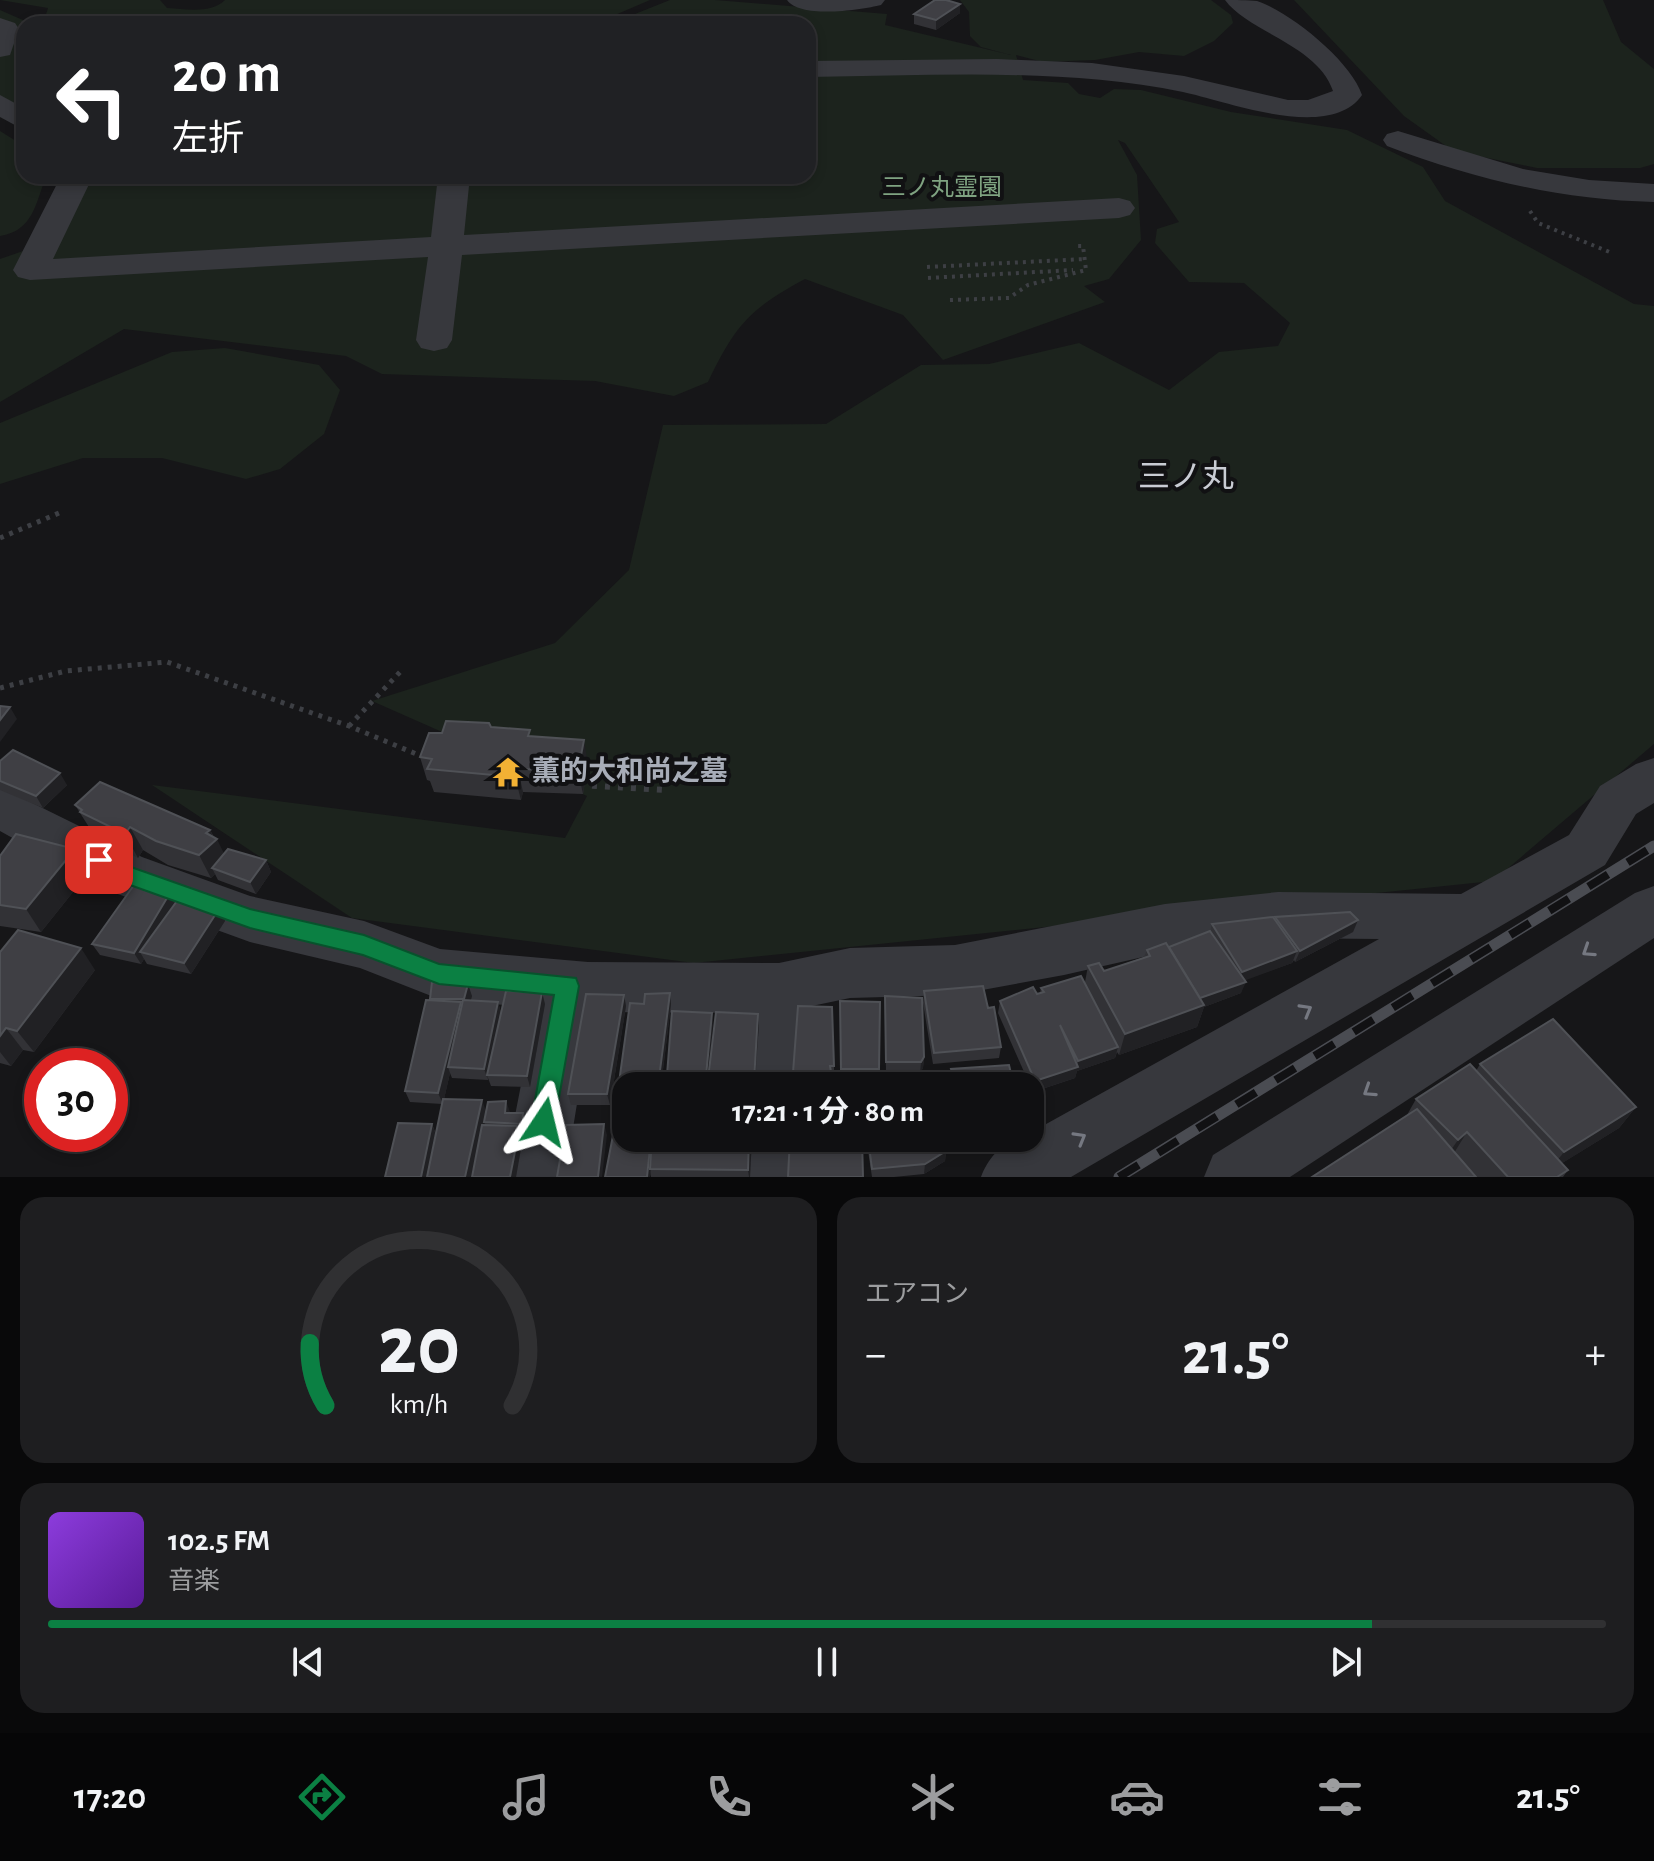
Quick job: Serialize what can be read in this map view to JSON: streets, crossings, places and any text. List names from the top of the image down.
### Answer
{
  "districts": ["三ノ丸"],
  "parks": ["三ノ丸霊園"],
  "places": {
    "temple": ["薫的大和尚之墓"]
  },
  "page": {
    "turn": ["20 m", "左折"],
    "limit": "30",
    "trip": "17:21 · 1 分 · 80 m",
    "tile": "エアコン",
    "heat": ["−", "21.5°", "+"],
    "song": ["102.5 FM", "音楽"],
    "tabs": ["17:20", "21.5°"],
    "gauge": ["20", "km/h"]
  }
}
